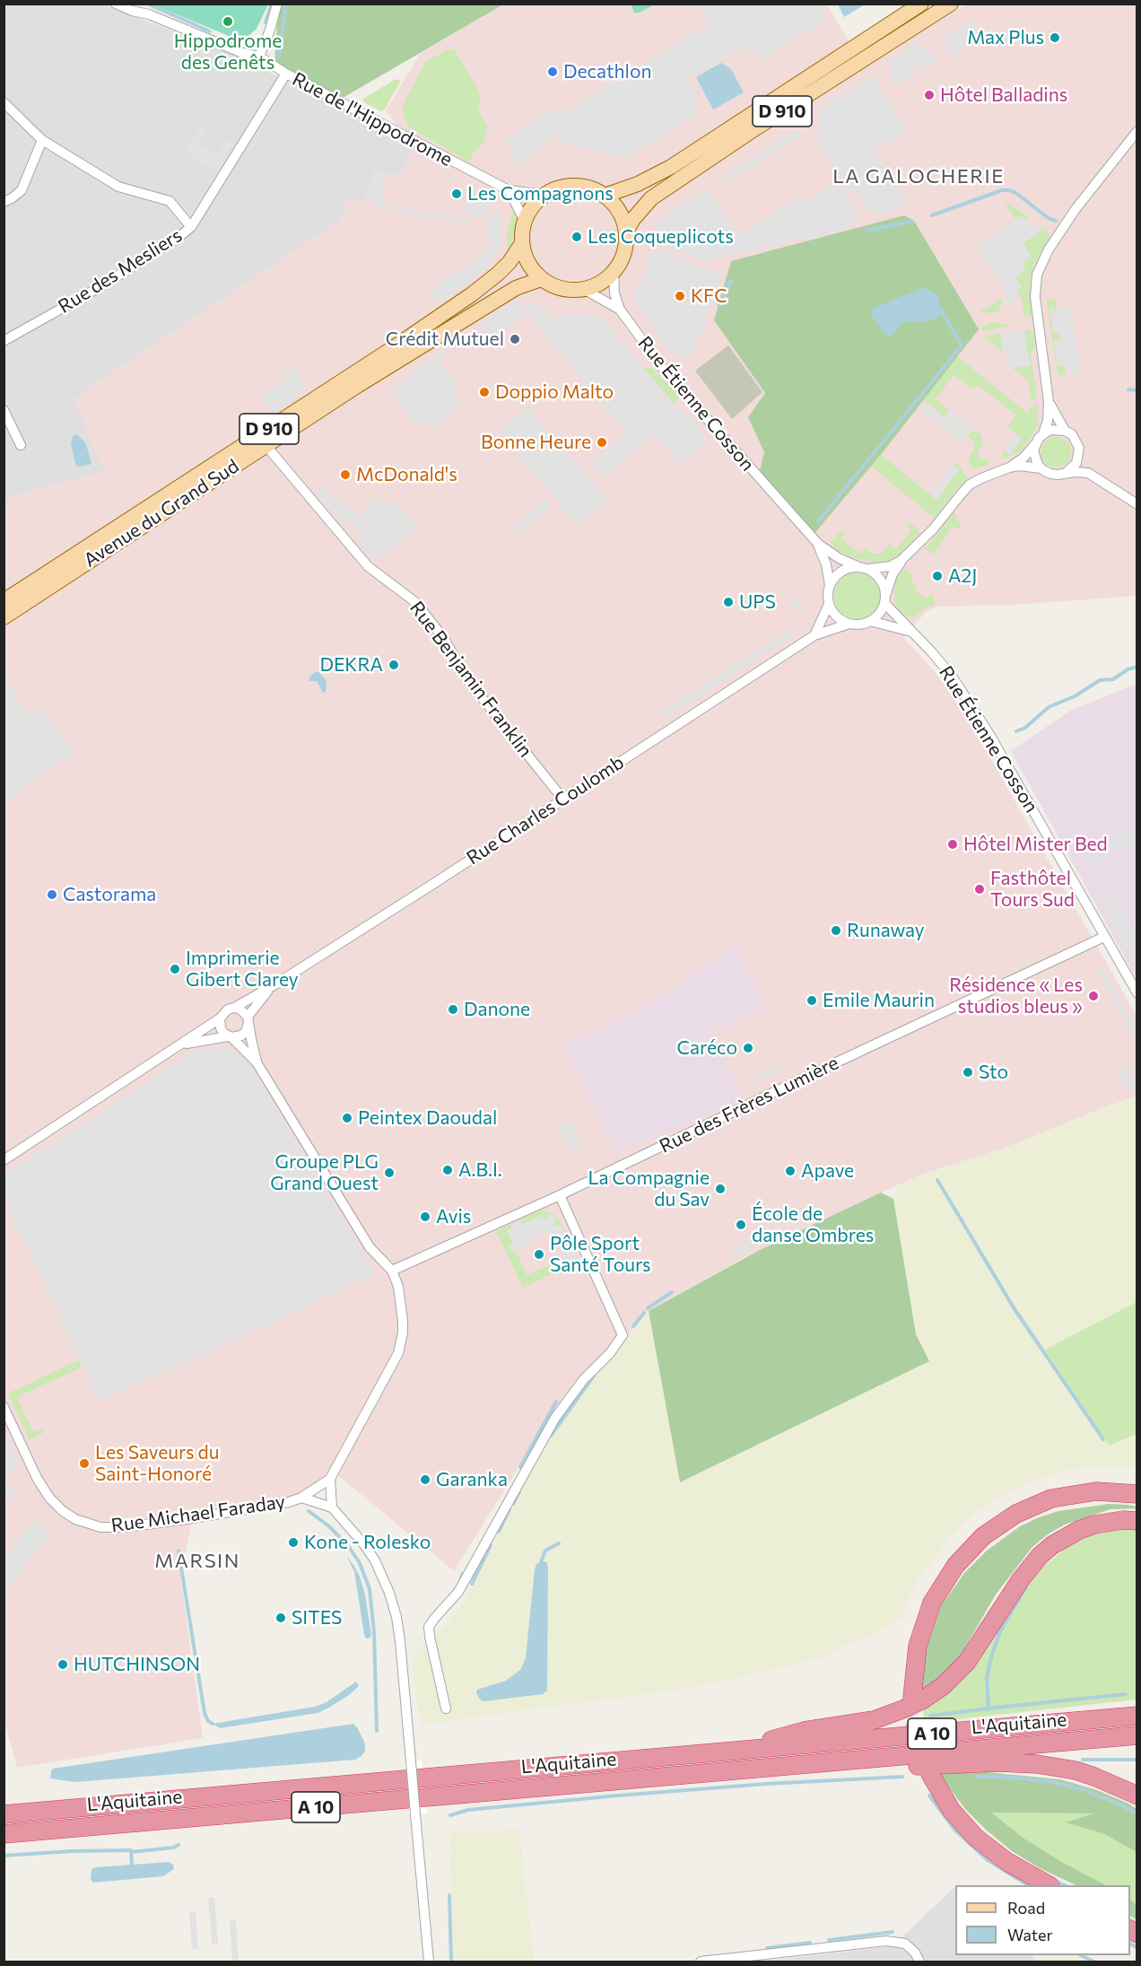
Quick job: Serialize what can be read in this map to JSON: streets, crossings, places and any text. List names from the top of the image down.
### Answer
{
  "streets": {
    "highway": ["L'Aquitaine", "A 10"],
    "main road": ["D 910", "Avenue du Grand Sud"],
    "street": [
      "Rue de l'Hippodrome",
      "Rue des Mesliers",
      "Rue Étienne Cosson",
      "Rue Benjamin Franklin",
      "Rue Charles Coulomb",
      "Rue des Frères Lumière",
      "Rue Michael Faraday"
    ]
  },
  "crossings": [
    ["D 910", "Rue de l'Hippodrome"],
    ["D 910", "Rue Étienne Cosson"],
    ["D 910", "Avenue du Grand Sud"],
    ["Rue de l'Hippodrome", "Rue des Mesliers"],
    ["Rue de l'Hippodrome", "Rue Étienne Cosson"],
    ["Rue de l'Hippodrome", "Avenue du Grand Sud"],
    ["Rue Étienne Cosson", "Avenue du Grand Sud"],
    ["Rue Étienne Cosson", "Rue Charles Coulomb"],
    ["Rue Étienne Cosson", "Rue des Frères Lumière"],
    ["Avenue du Grand Sud", "Rue Benjamin Franklin"],
    ["Rue Benjamin Franklin", "Rue Charles Coulomb"],
    ["Rue Charles Coulomb", "Rue Michael Faraday"],
    ["Rue des Frères Lumière", "Rue Michael Faraday"]
  ],
  "districts": ["LA GALOCHERIE", "MARSIN"],
  "places": [
    "Hippodrome des Genêts",
    "Max Plus",
    "Decathlon",
    "Hôtel Balladins",
    "Les Compagnons",
    "Les Coqueplicots",
    "KFC",
    "Crédit Mutuel",
    "Doppio Malto",
    "Bonne Heure",
    "McDonald's",
    "A2J",
    "UPS",
    "DEKRA",
    "Hôtel Mister Bed",
    "Fasthôtel Tours Sud",
    "Castorama",
    "Runaway",
    "Imprimerie Gibert Clarey",
    "Résidence « Les studios bleus »",
    "Emile Maurin",
    "Danone",
    "Caréco",
    "Sto",
    "Peintex Daoudal",
    "A.B.I.",
    "Apave",
    "Groupe PLG Grand Ouest",
    "La Compagnie du Sav",
    "Avis",
    "École de danse Ombres",
    "Pôle Sport Santé Tours",
    "Les Saveurs du Saint-Honoré",
    "Garanka",
    "Kone - Rolesko",
    "SITES",
    "HUTCHINSON"
  ],
  "legend": ["Road", "Water"]
}
